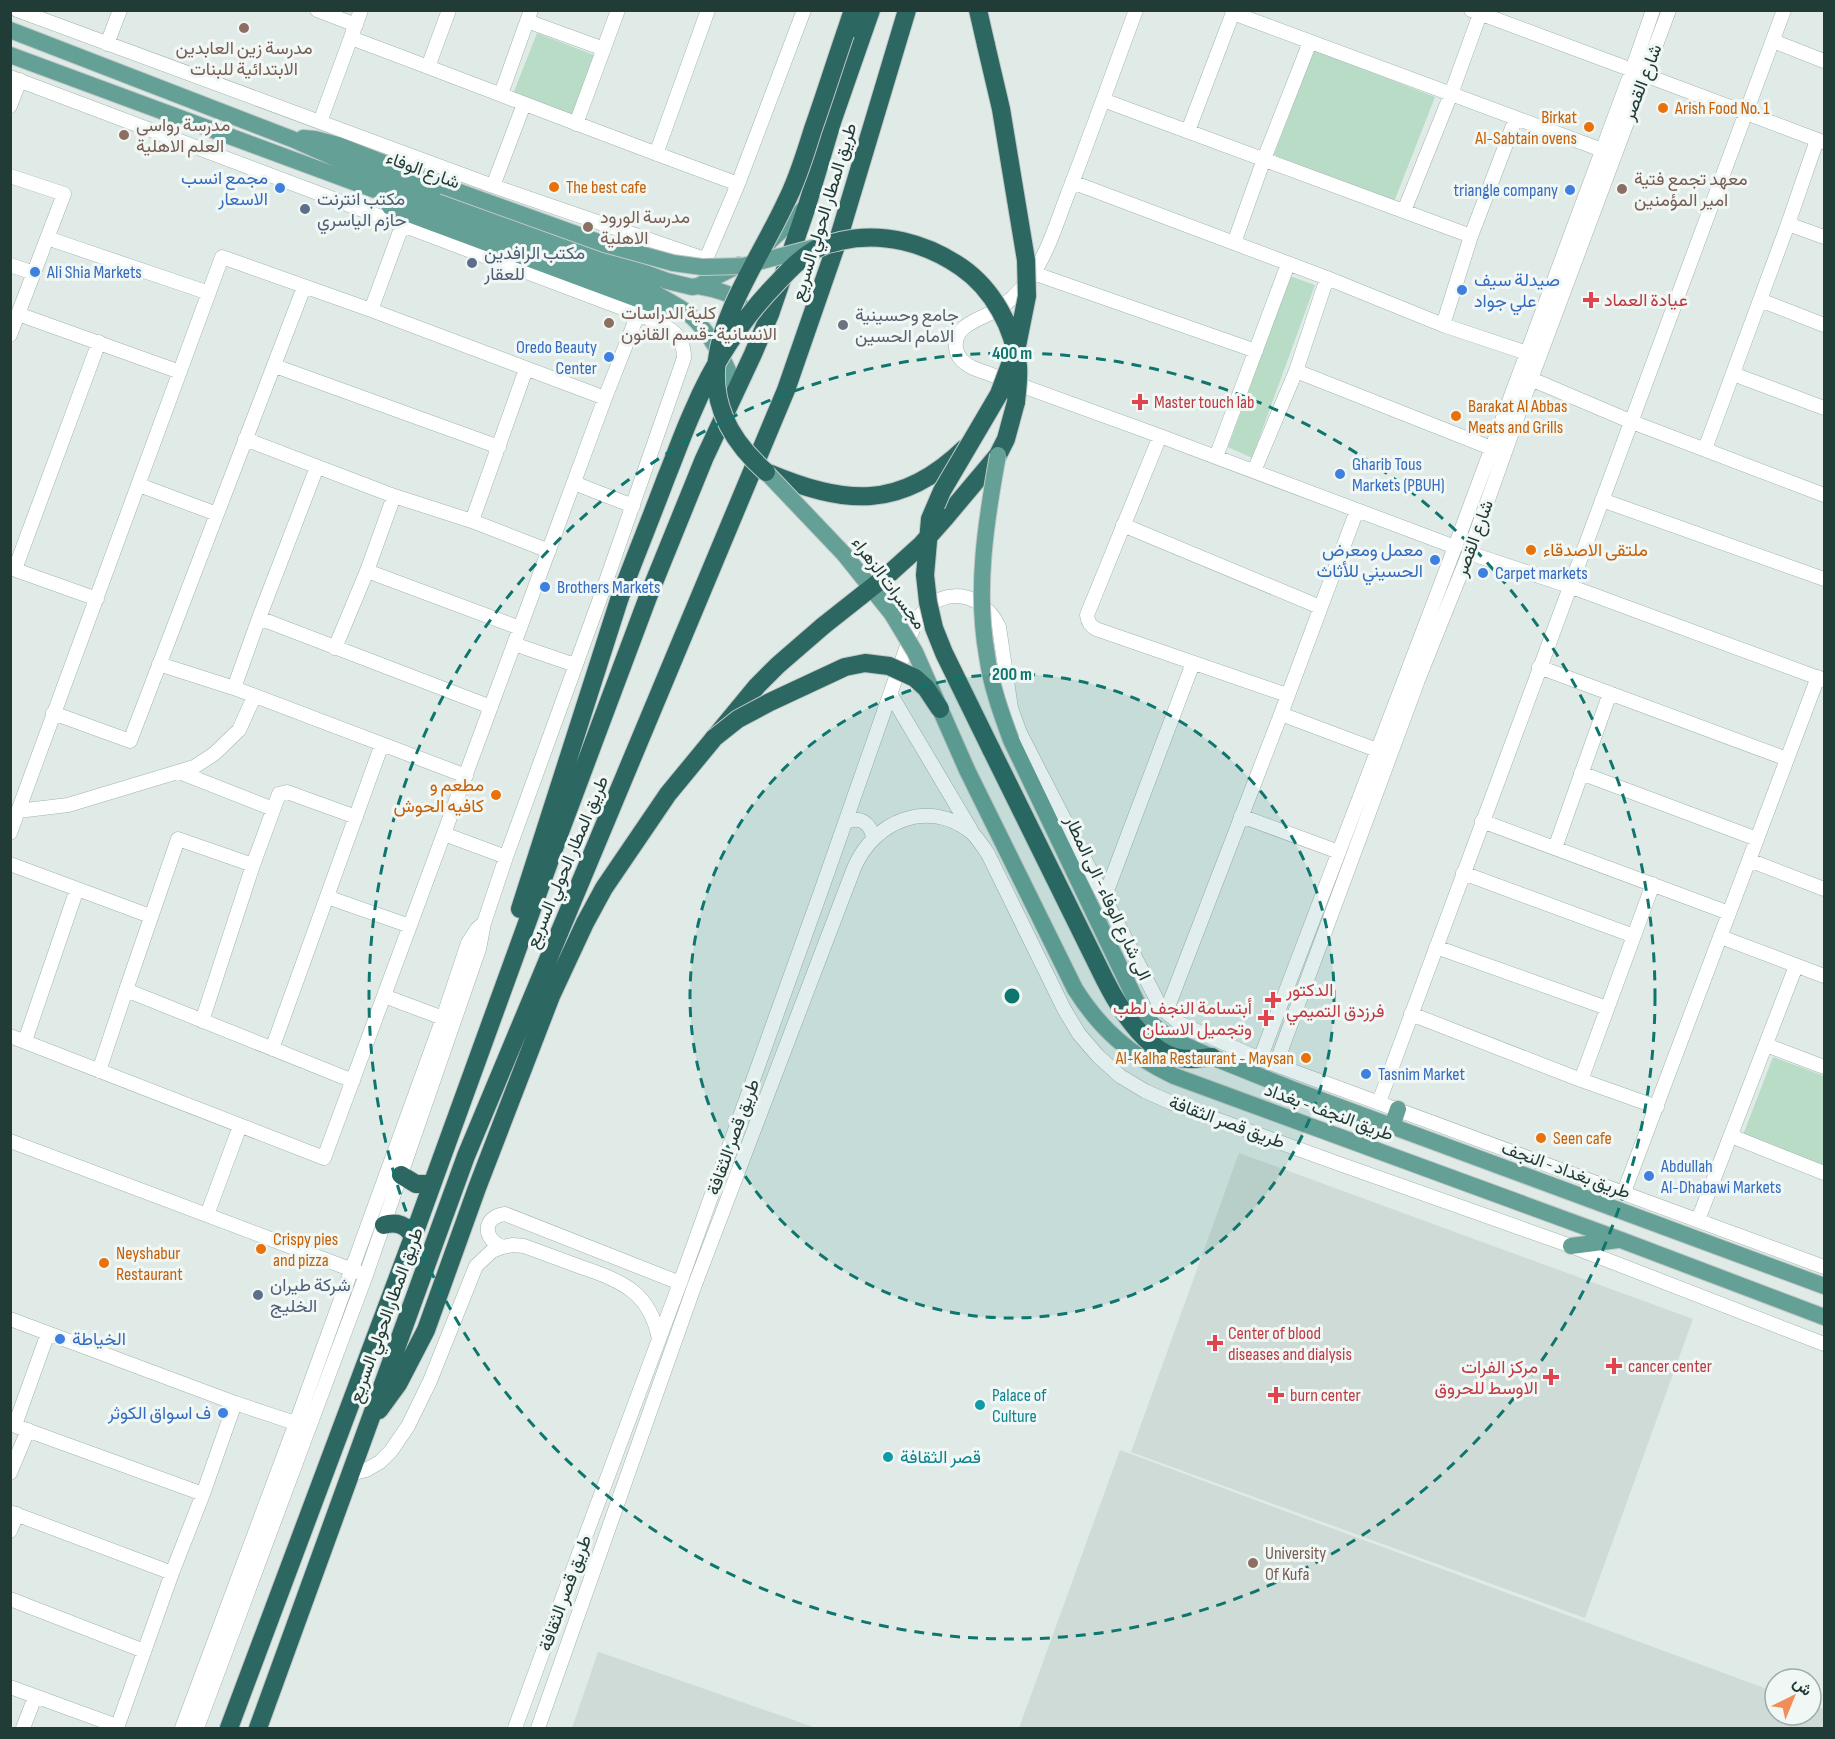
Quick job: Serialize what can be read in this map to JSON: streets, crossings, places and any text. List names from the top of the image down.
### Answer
{
  "streets": {
    "highway": ["طريق المطار الحولي السريع"],
    "main road": [
      "شارع الوفاء",
      "مجسرات الزهراء",
      "الى شارع الوفاء - الى المطار",
      "طريق النجف - بغداد",
      "طريق بغداد - النجف"
    ],
    "street": ["شارع القصر", "طريق قصر الثقافة"]
  },
  "crossings": [
    ["شارع الوفاء", "طريق المطار الحولي السريع"],
    ["مجسرات الزهراء", "طريق النجف - بغداد"],
    ["الى شارع الوفاء - الى المطار", "طريق بغداد - النجف"]
  ],
  "places": {
    "other": [
      "مدرسة زين العابدين الابتدائية للبنات",
      "Arish Food No. 1",
      "Birkat Al-Sabtain ovens",
      "مدرسة رواسي العلم الاهلية",
      "The best cafe",
      "مجمع انسب الاسعار",
      "معهد تجمع فتية امير المؤمنين",
      "triangle company",
      "مكتب انترنت حازم الياسري",
      "مدرسة الورود الاهلية",
      "مكتب الرافدين للعقار",
      "Ali Shia Markets",
      "صيدلة سيف علي جواد",
      "كلية الدراسات الانسانية -قسم القانون",
      "جامع وحسينية الامام الحسين",
      "Oredo Beauty Center",
      "Barakat Al Abbas Meats and Grills",
      "Gharib Tous Markets (PBUH)",
      "ملتقى الاصدقاء",
      "معمل ومعرض الحسيني للأثاث",
      "Carpet markets",
      "Brothers Markets",
      "مطعم و كافيه الحوش",
      "Al-Kalha Restaurant - Maysan",
      "Tasnim Market",
      "Seen cafe",
      "Abdullah Al-Dhabawi Markets",
      "Crispy pies and pizza",
      "Neyshabur Restaurant",
      "شركة طيران الخليج",
      "الخياطة",
      "Palace of Culture",
      "ف اسواق الكوثر",
      "قصر الثقافة",
      "University Of Kufa"
    ],
    "health": [
      "عيادة العماد",
      "Master touch lab",
      "الدكتور فرزدق التميمي",
      "أبتسامة النجف لطب وتجميل الاسنان",
      "Center of blood diseases and dialysis",
      "cancer center",
      "مركز الفرات الاوسط للحروق",
      "burn center"
    ]
  },
  "north": "top right",
  "rings": ["400 m", "200 m"]
}
